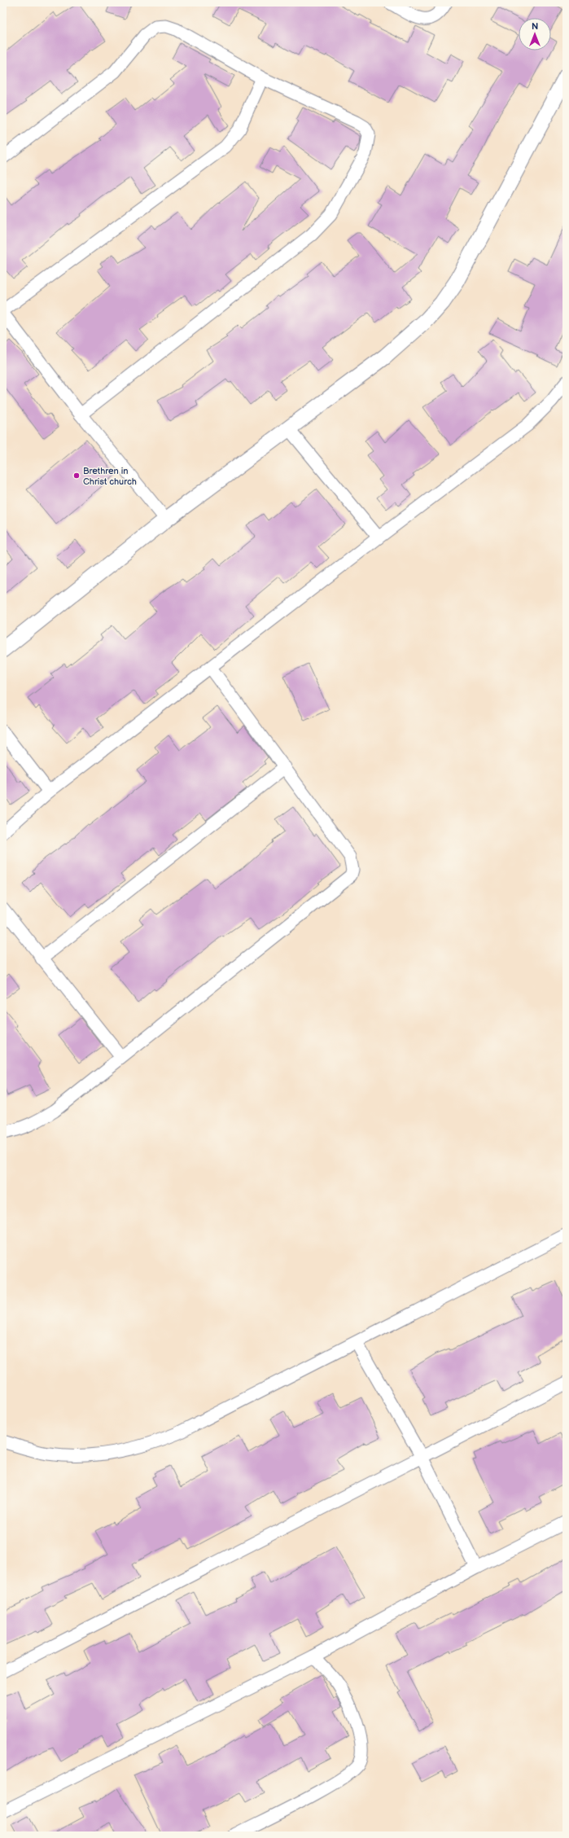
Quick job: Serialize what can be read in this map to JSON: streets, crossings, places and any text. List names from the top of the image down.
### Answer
{
  "places": ["Brethren in Christ church"],
  "north": "top"
}
